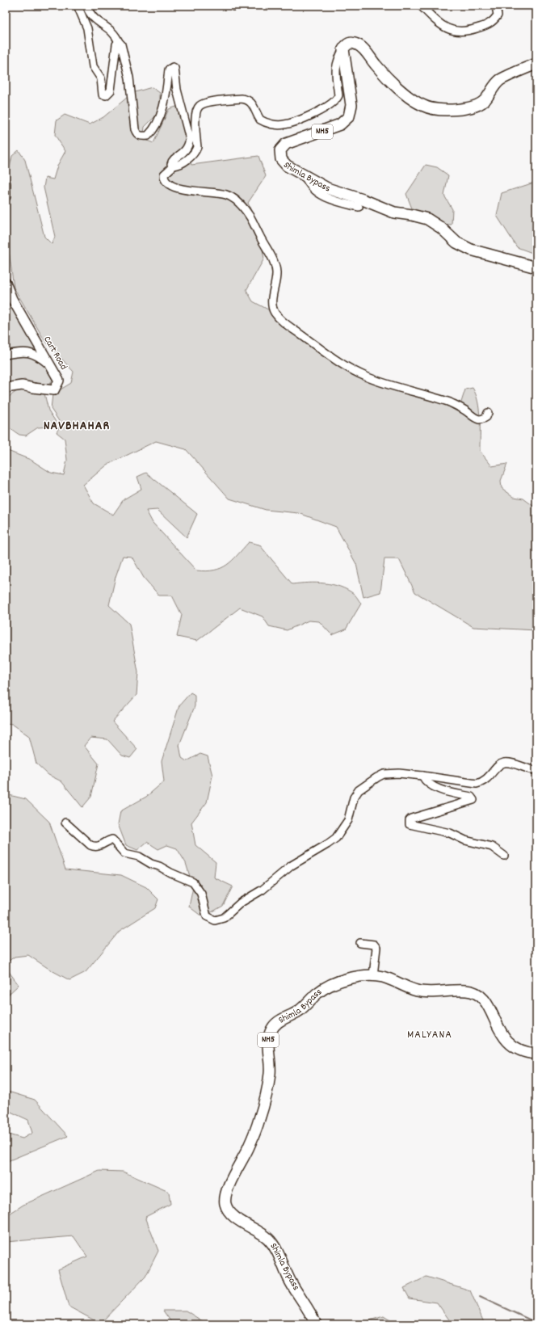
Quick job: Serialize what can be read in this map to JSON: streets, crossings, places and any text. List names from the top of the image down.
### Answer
{
  "streets": {
    "highway": ["NH5", "Shimla Bypass"],
    "main road": ["Cart Road"]
  },
  "districts": ["NAVBHAHAR", "MALYANA"]
}
